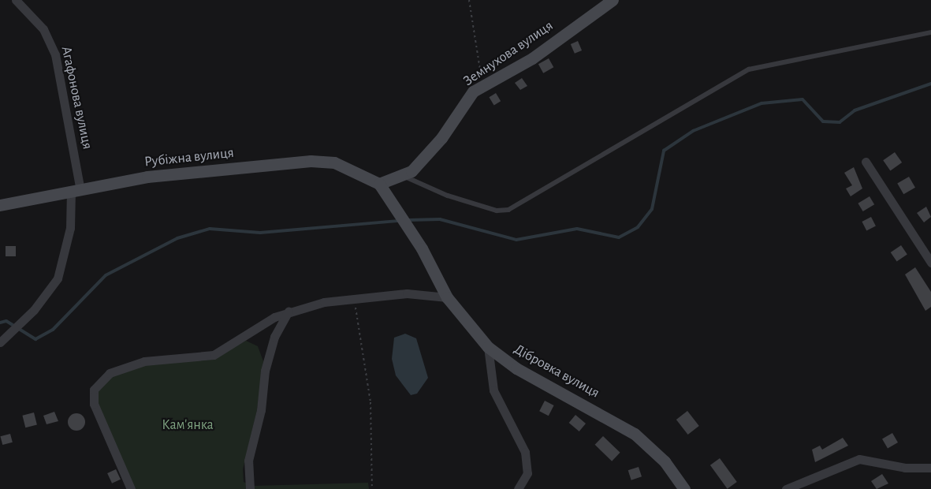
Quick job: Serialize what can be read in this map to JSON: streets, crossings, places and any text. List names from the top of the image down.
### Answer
{
  "streets": {
    "street": [
      "Земнухова вулиця",
      "Агафонова вулиця",
      "Рубіжна вулиця",
      "Дібровка вулиця"
    ]
  },
  "crossings": [
    ["Земнухова вулиця", "Рубіжна вулиця"],
    ["Земнухова вулиця", "Дібровка вулиця"],
    ["Агафонова вулиця", "Рубіжна вулиця"],
    ["Рубіжна вулиця", "Дібровка вулиця"]
  ],
  "parks": ["Кам'янка"]
}
